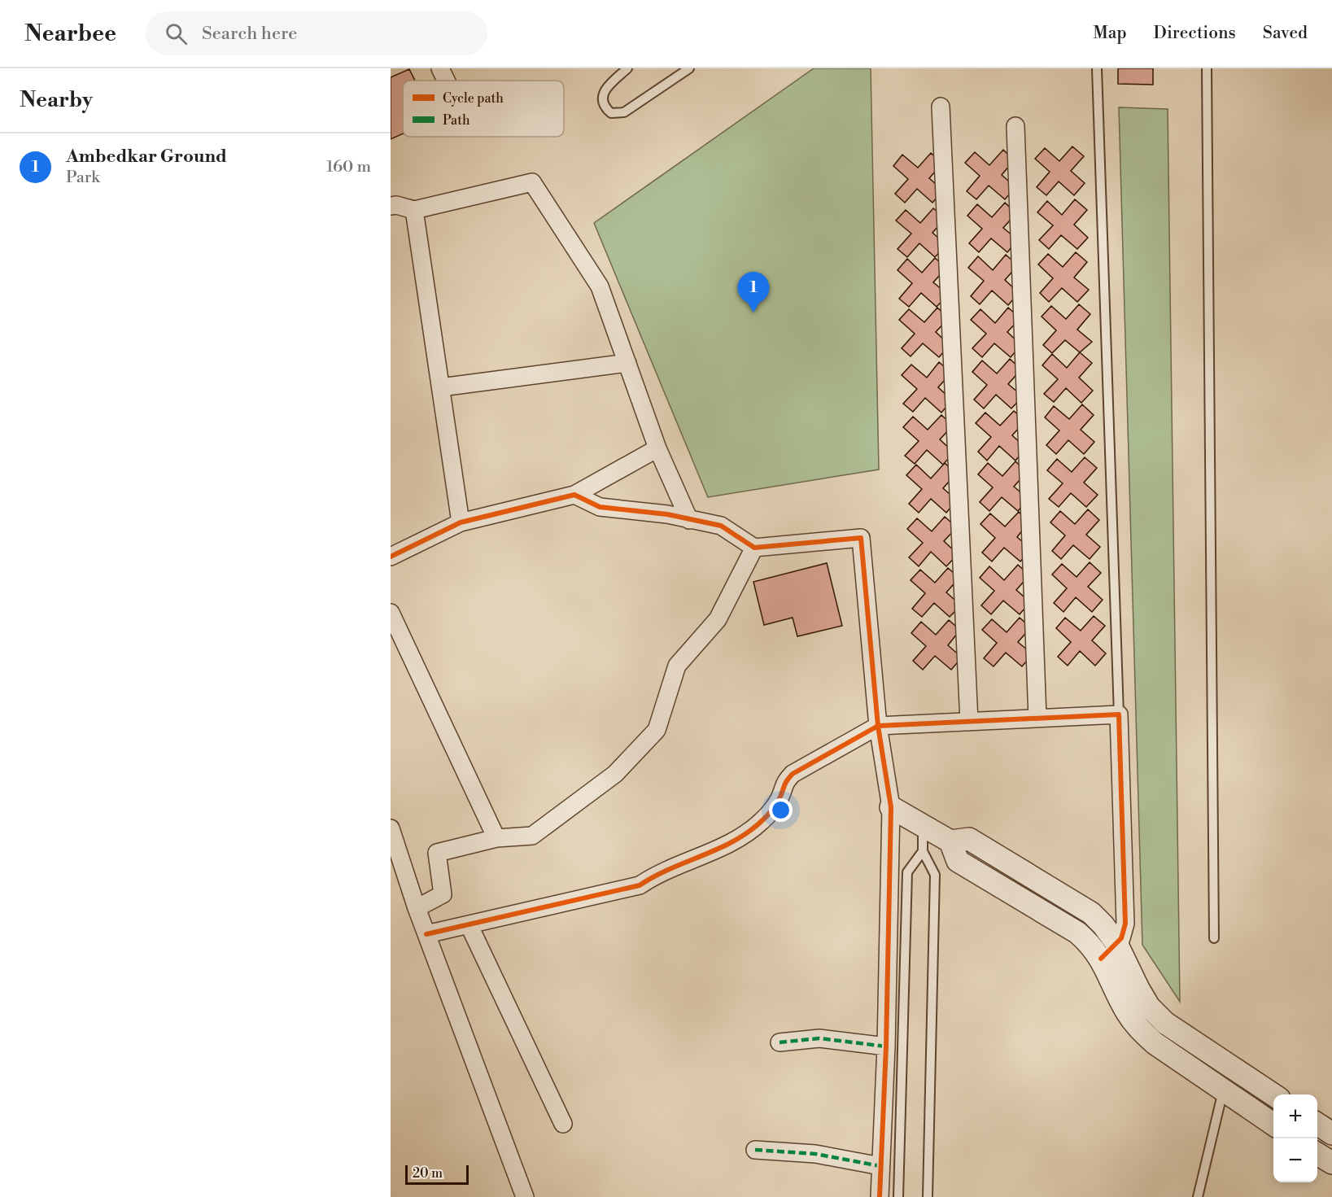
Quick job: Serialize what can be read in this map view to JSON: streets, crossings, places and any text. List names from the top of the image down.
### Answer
{
  "legend": ["Cycle path", "Path"],
  "scale_bar": "20 m",
  "page": {
    "header": "Nearbee",
    "search": "Search here",
    "nav": ["Map", "Directions", "Saved"],
    "heading": "Nearby",
    "list": [
      {
        "mark": "1",
        "name": "Ambedkar Ground",
        "note": "Park",
        "value": "160 m"
      }
    ],
    "pins": "1",
    "map_buttons": ["+", "−"],
    "scale": "20 m"
  }
}
